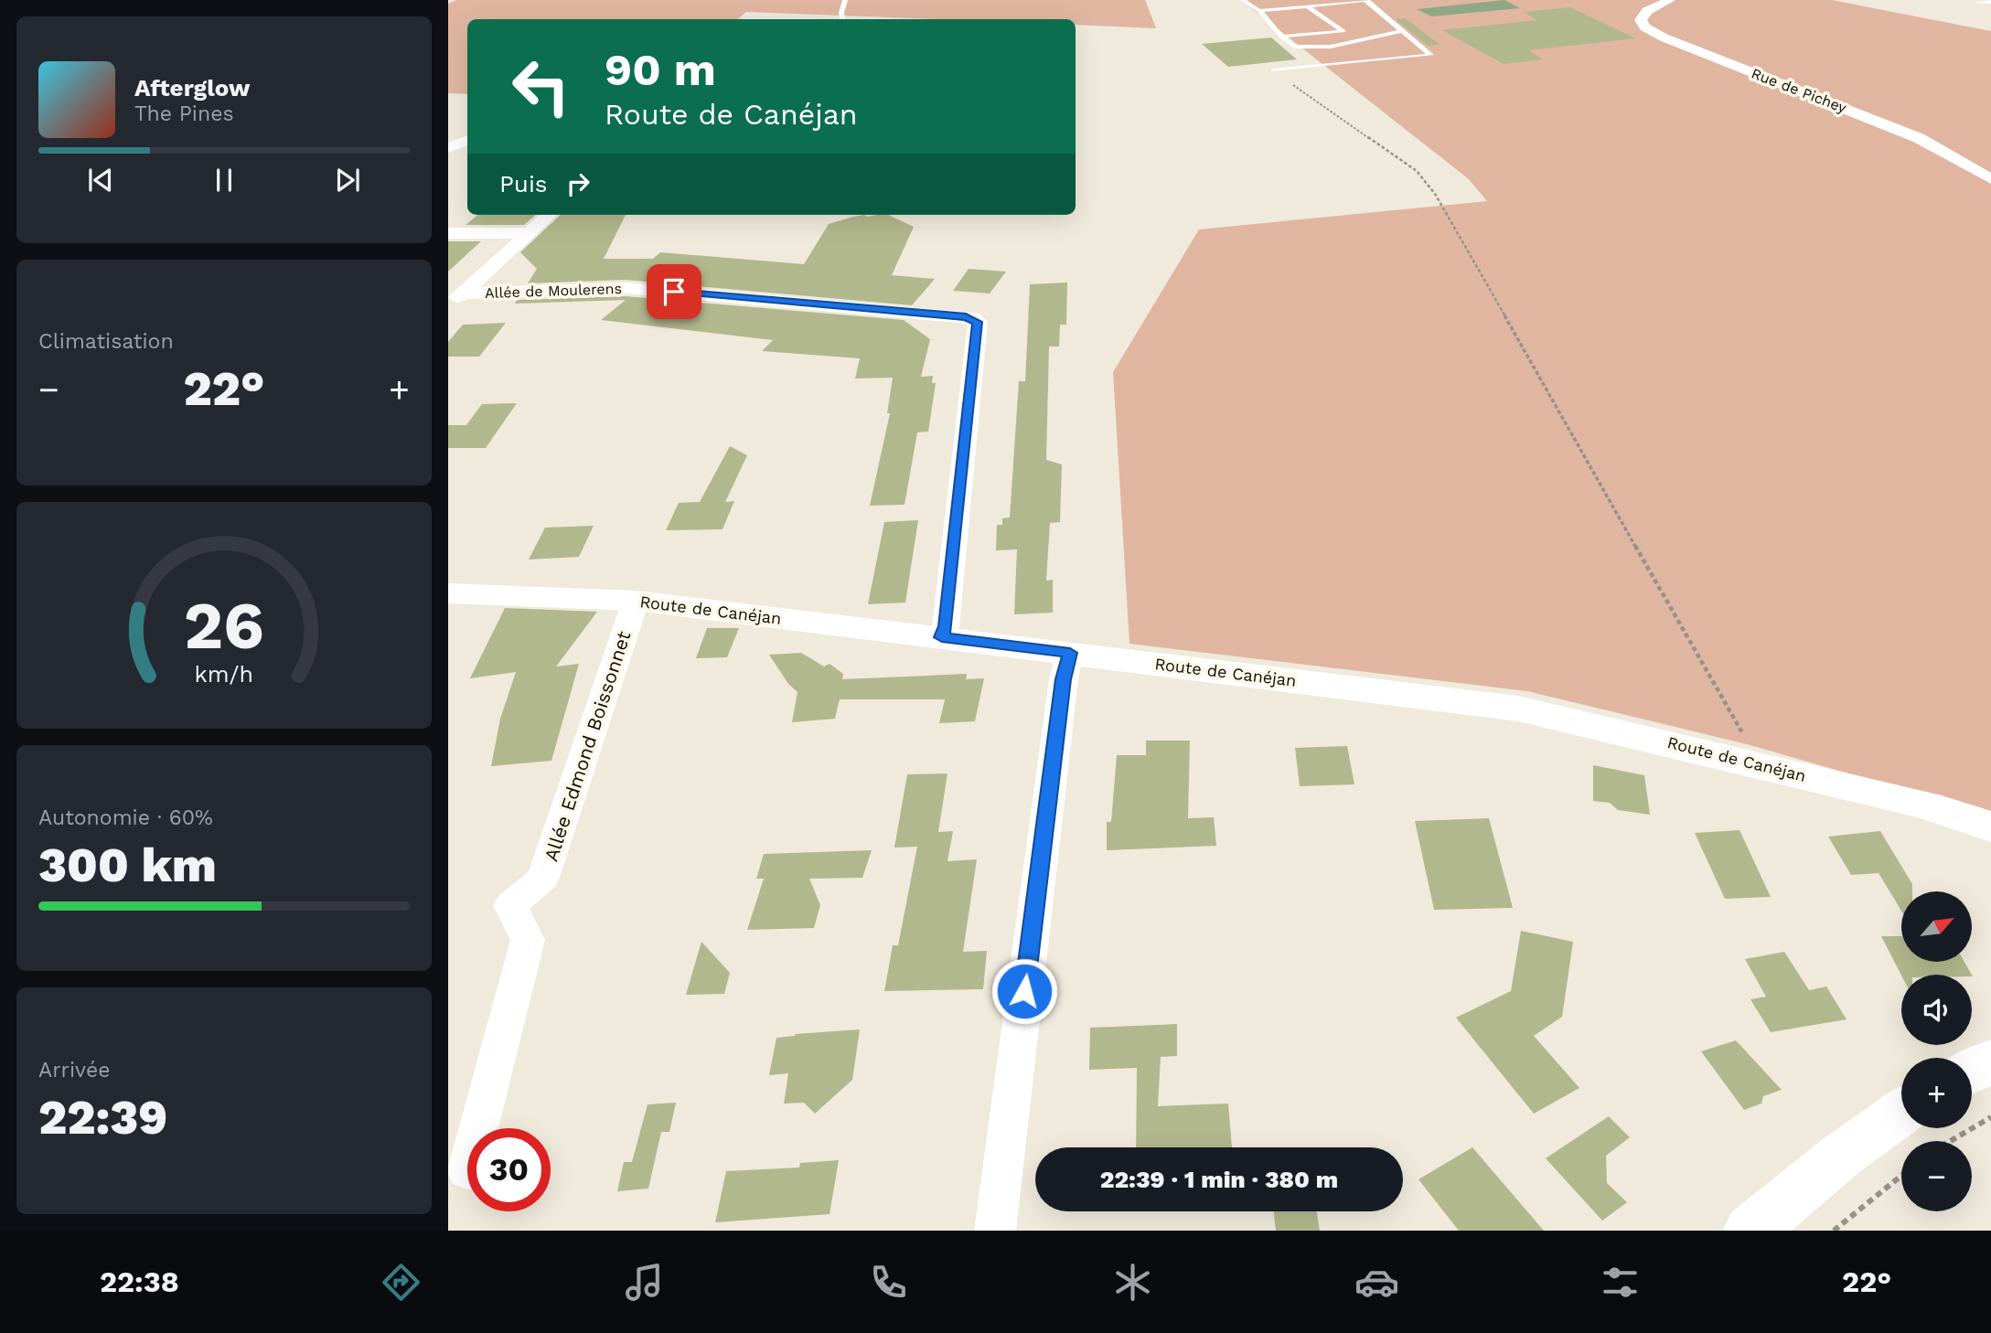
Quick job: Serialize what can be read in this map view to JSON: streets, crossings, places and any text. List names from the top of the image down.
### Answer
{
  "streets": {
    "street": [
      "Rue de Pichey",
      "Allée de Moulerens",
      "Route de Canéjan",
      "Allée Edmond Boissonnet"
    ]
  },
  "crossings": [
    ["Allée de Moulerens", "Route de Canéjan"],
    ["Route de Canéjan", "Allée Edmond Boissonnet"]
  ],
  "north": "top right",
  "page": {
    "turn": ["90 m", "Route de Canéjan"],
    "song": ["Afterglow", "The Pines"],
    "then": "Puis",
    "tile": [
      "Climatisation",
      ["Autonomie · 60%", "300 km"],
      ["Arrivée", "22:39"]
    ],
    "heat": ["−", "22°", "+"],
    "map_buttons": ["+", "−"],
    "limit": "30",
    "trip": "22:39 · 1 min · 380 m",
    "tabs": ["22:38", "22°"],
    "gauge": ["26", "km/h"]
  }
}
